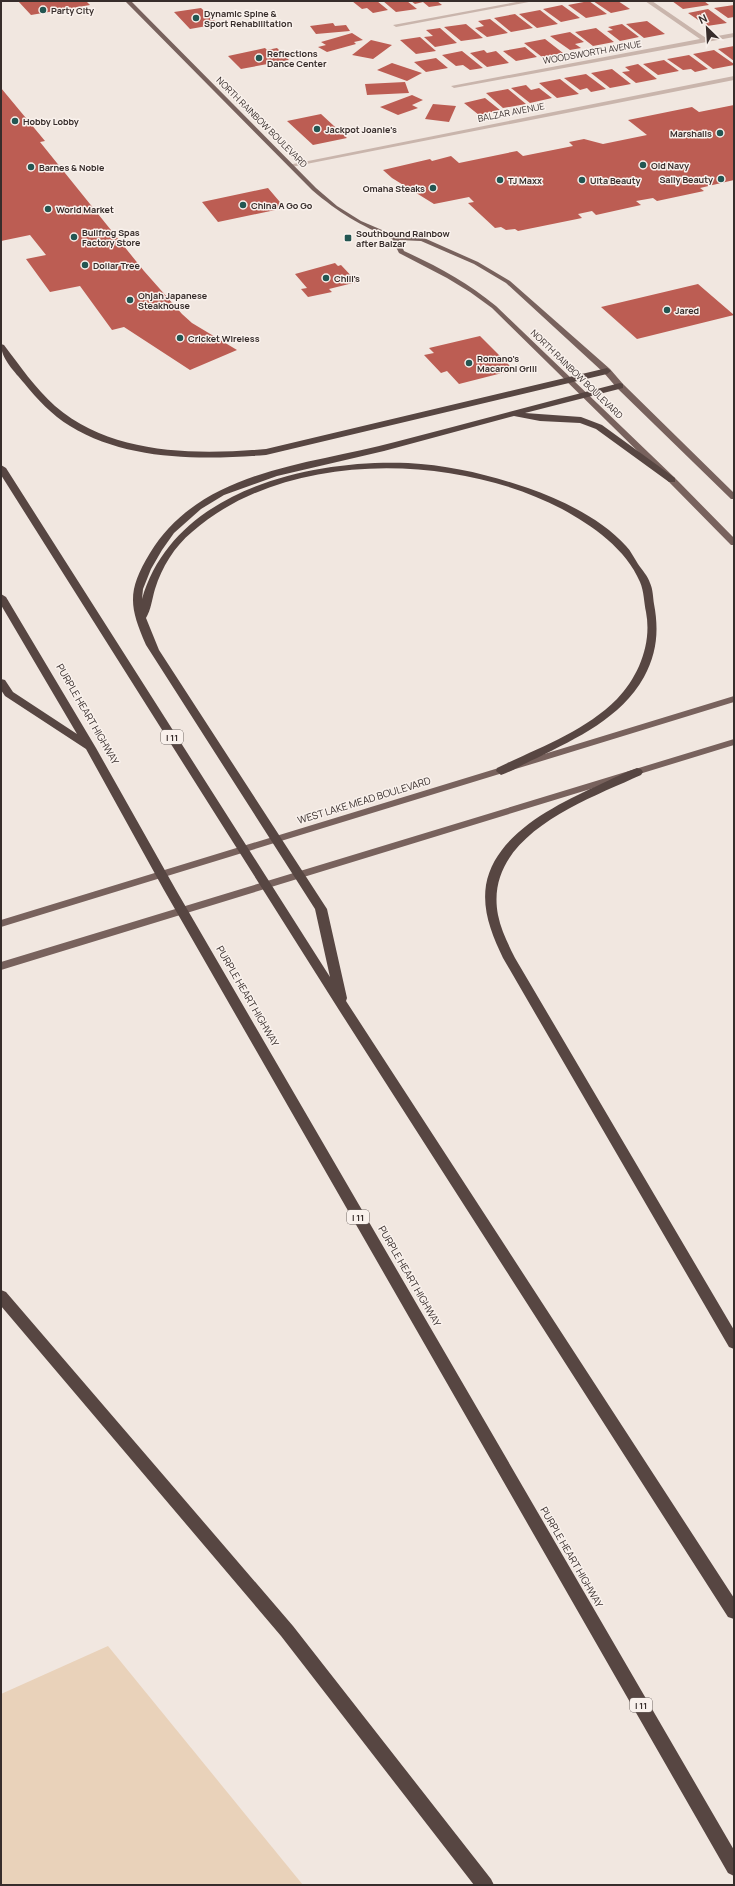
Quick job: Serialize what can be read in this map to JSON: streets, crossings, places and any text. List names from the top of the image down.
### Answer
{
  "streets": {
    "highway": ["PURPLE HEART HIGHWAY", "I 11"],
    "main road": ["NORTH RAINBOW BOULEVARD", "WEST LAKE MEAD BOULEVARD"],
    "street": ["WOODSWORTH AVENUE", "BALZAR AVENUE"]
  },
  "crossings": [
    ["BALZAR AVENUE", "NORTH RAINBOW BOULEVARD"]
  ],
  "places": {
    "other": [
      "Party City",
      "Dynamic Spine & Sport Rehabilitation",
      "Reflections Dance Center",
      "Hobby Lobby",
      "Jackpot Joanie's",
      "Marshalls",
      "Old Navy",
      "Barnes & Noble",
      "Sally Beauty",
      "TJ Maxx",
      "Ulta Beauty",
      "Omaha Steaks",
      "China A Go Go",
      "World Market",
      "Bullfrog Spas Factory Store",
      "Dollar Tree",
      "Chili's",
      "Ohjah Japanese Steakhouse",
      "Jared",
      "Cricket Wireless",
      "Romano's Macaroni Grill"
    ],
    "transit": ["Southbound Rainbow after Balzar"]
  },
  "north": "top left"
}
